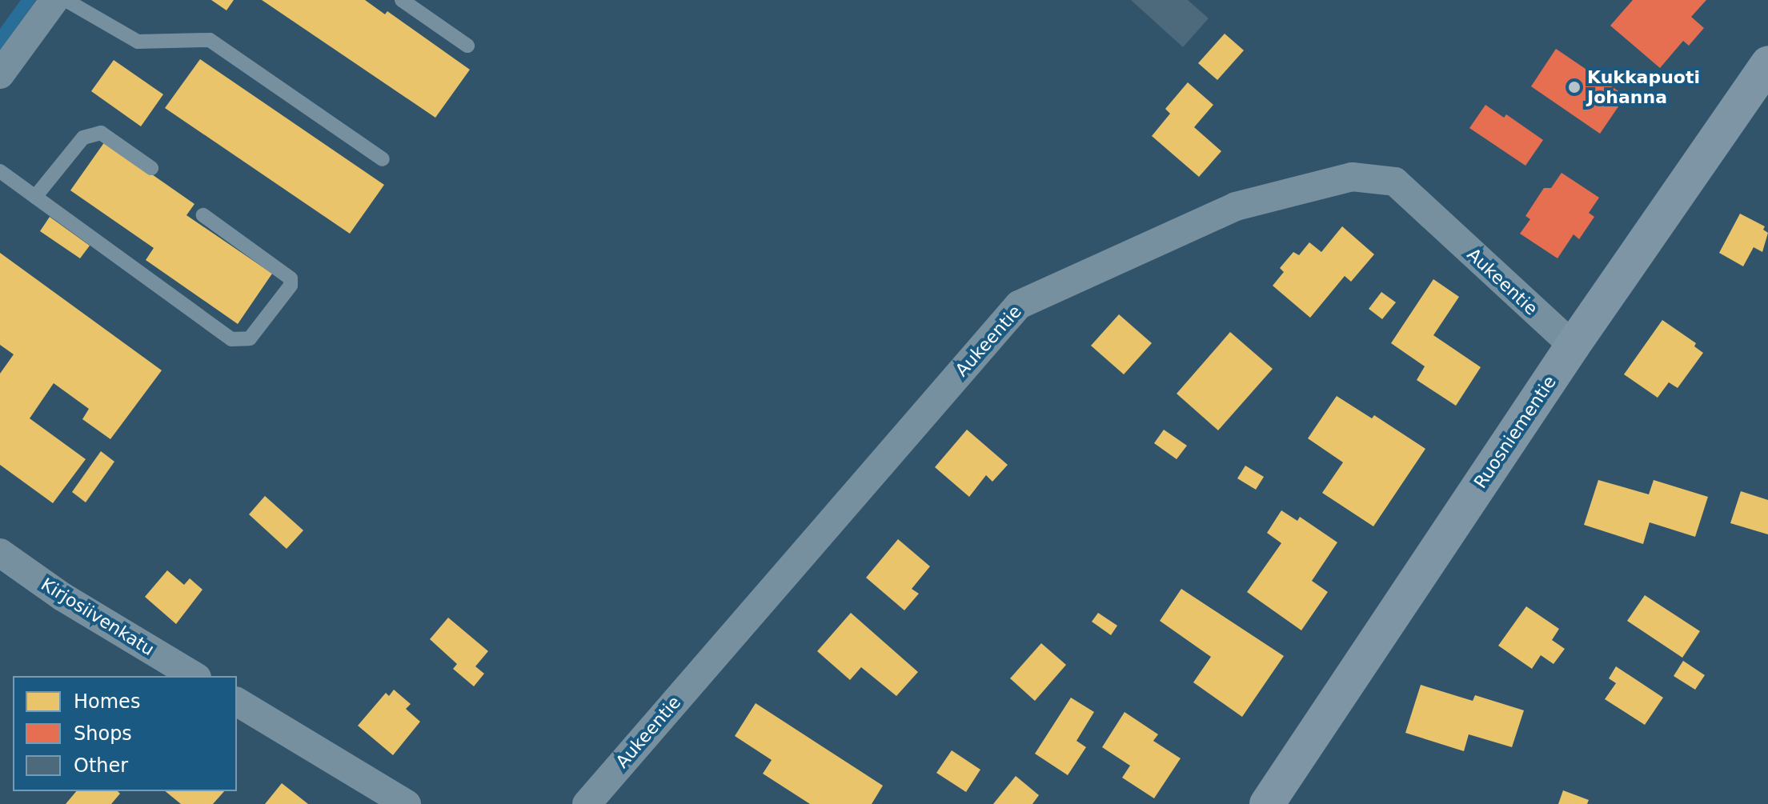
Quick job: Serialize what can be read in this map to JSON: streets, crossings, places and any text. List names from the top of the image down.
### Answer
{
  "streets": {
    "street": ["Aukeentie", "Ruosniementie", "Kirjosiivenkatu"]
  },
  "crossings": [
    ["Aukeentie", "Ruosniementie"]
  ],
  "places": ["Kukkapuoti Johanna"],
  "legend": ["Homes", "Shops", "Other"]
}
